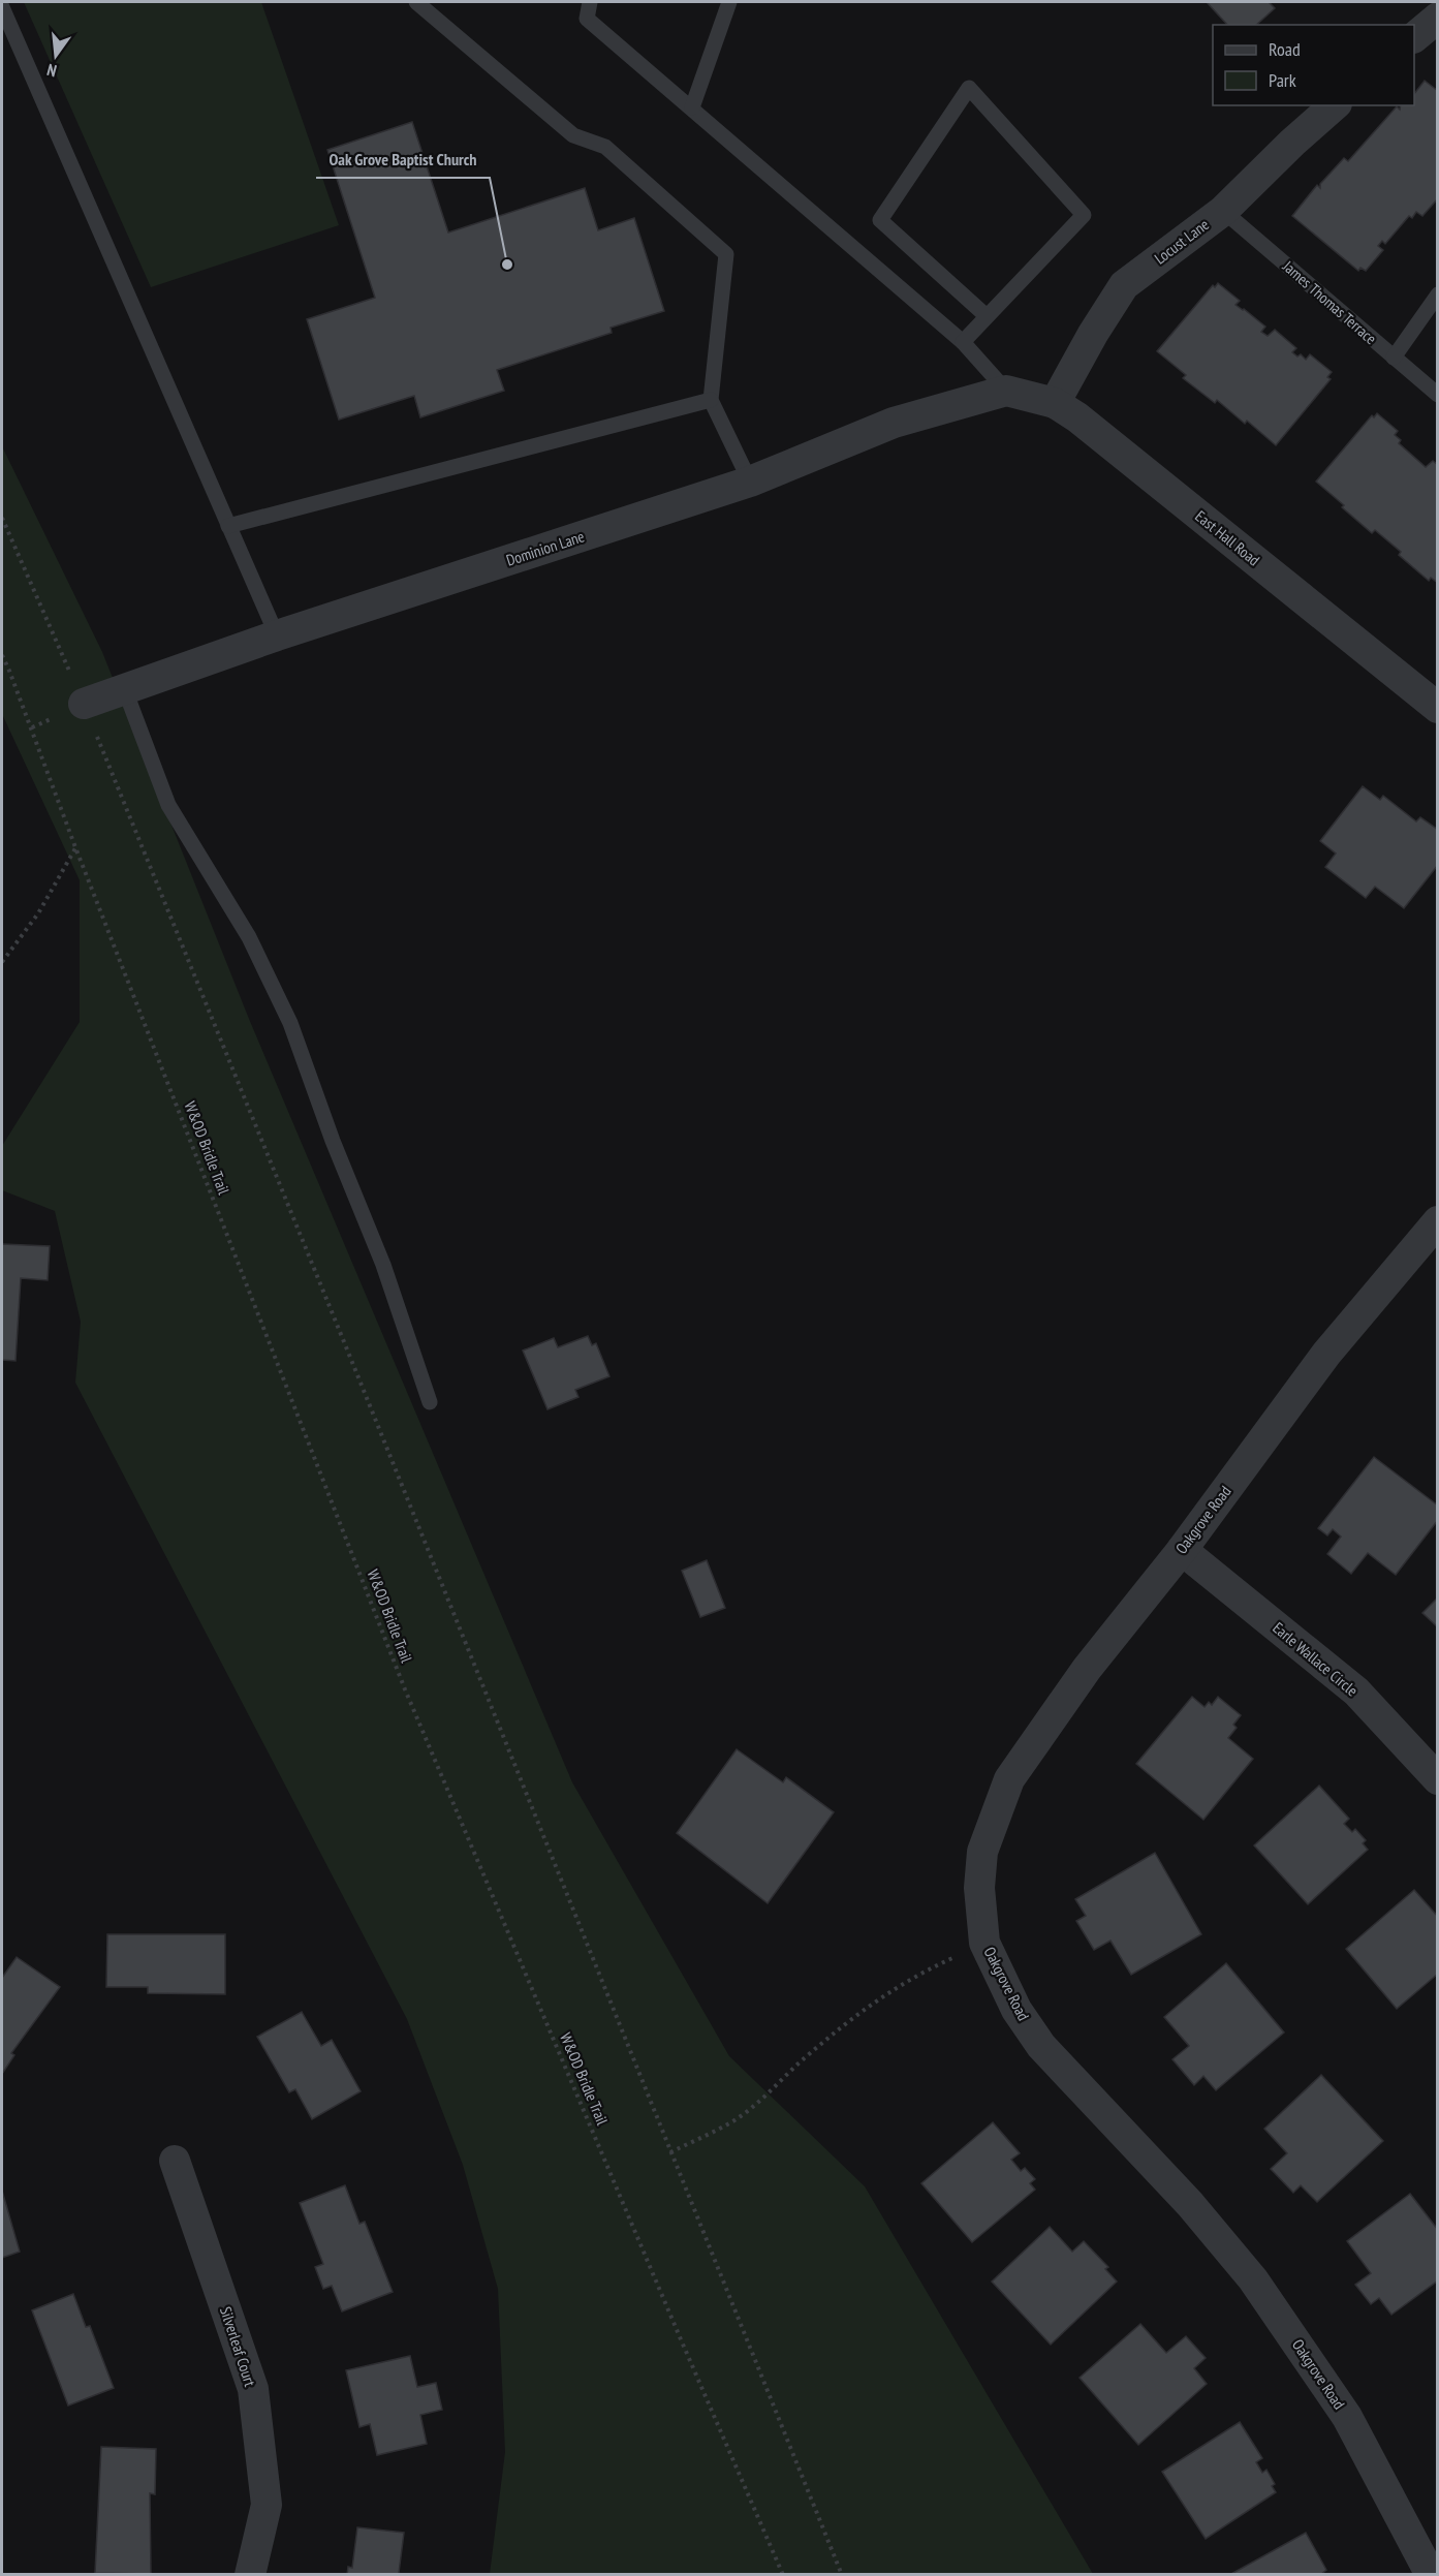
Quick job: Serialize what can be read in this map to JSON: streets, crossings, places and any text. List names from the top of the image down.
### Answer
{
  "streets": {
    "street": [
      "Locust Lane",
      "East Hall Road",
      "Dominion Lane",
      "Oakgrove Road",
      "Earle Wallace Circle",
      "Silverleaf Court"
    ],
    "lane": ["James Thomas Terrace"],
    "path": ["W&OD Bridle Trail"]
  },
  "crossings": [
    ["Locust Lane", "James Thomas Terrace"],
    ["Locust Lane", "East Hall Road"],
    ["East Hall Road", "Dominion Lane"],
    ["Oakgrove Road", "Earle Wallace Circle"]
  ],
  "places": ["Oak Grove Baptist Church"],
  "legend": ["Road", "Park"],
  "north": "bottom"
}
